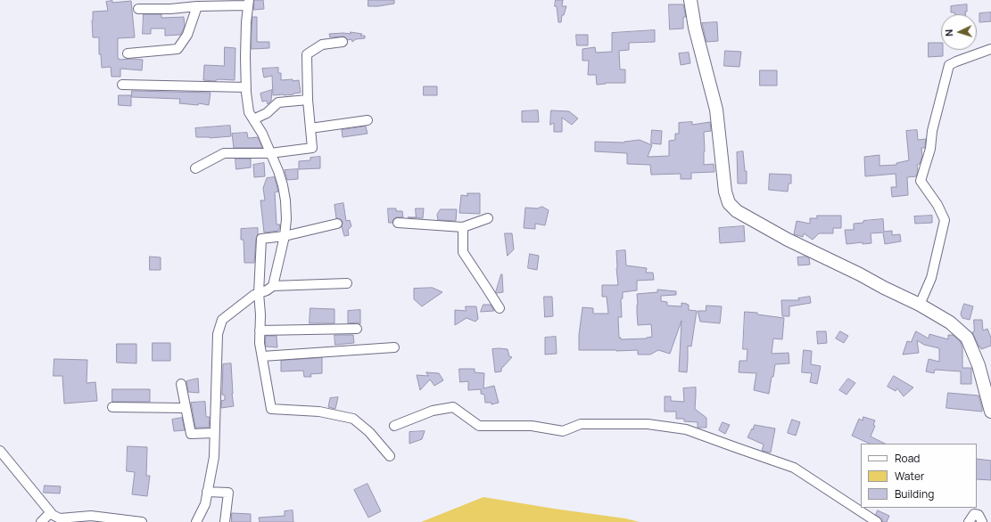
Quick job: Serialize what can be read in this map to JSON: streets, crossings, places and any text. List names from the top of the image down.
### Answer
{
  "legend": ["Road", "Water", "Building"],
  "north": "left"
}
